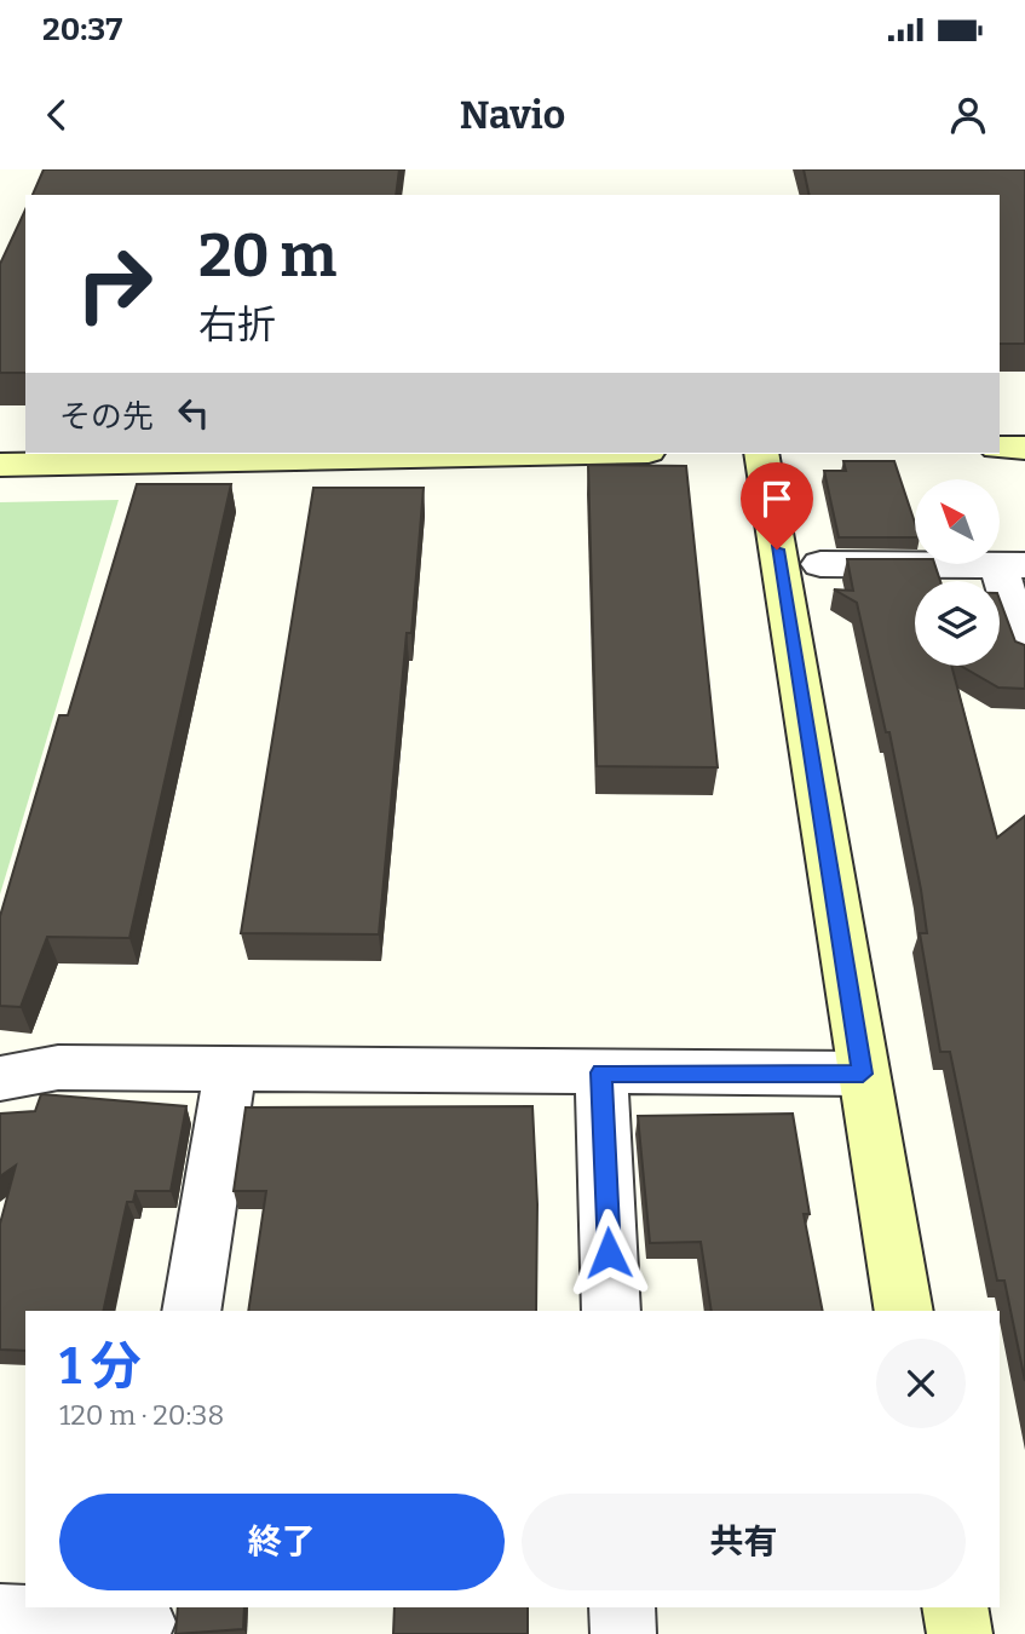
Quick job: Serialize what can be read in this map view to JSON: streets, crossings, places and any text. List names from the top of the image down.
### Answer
{
  "north": "top left",
  "page": {
    "status": "20:37",
    "header": "Navio",
    "turn": ["20 m", "右折"],
    "then": "その先",
    "heading": ["1 分", "120 m · 20:38"],
    "buttons": ["終了", "共有"]
  }
}
